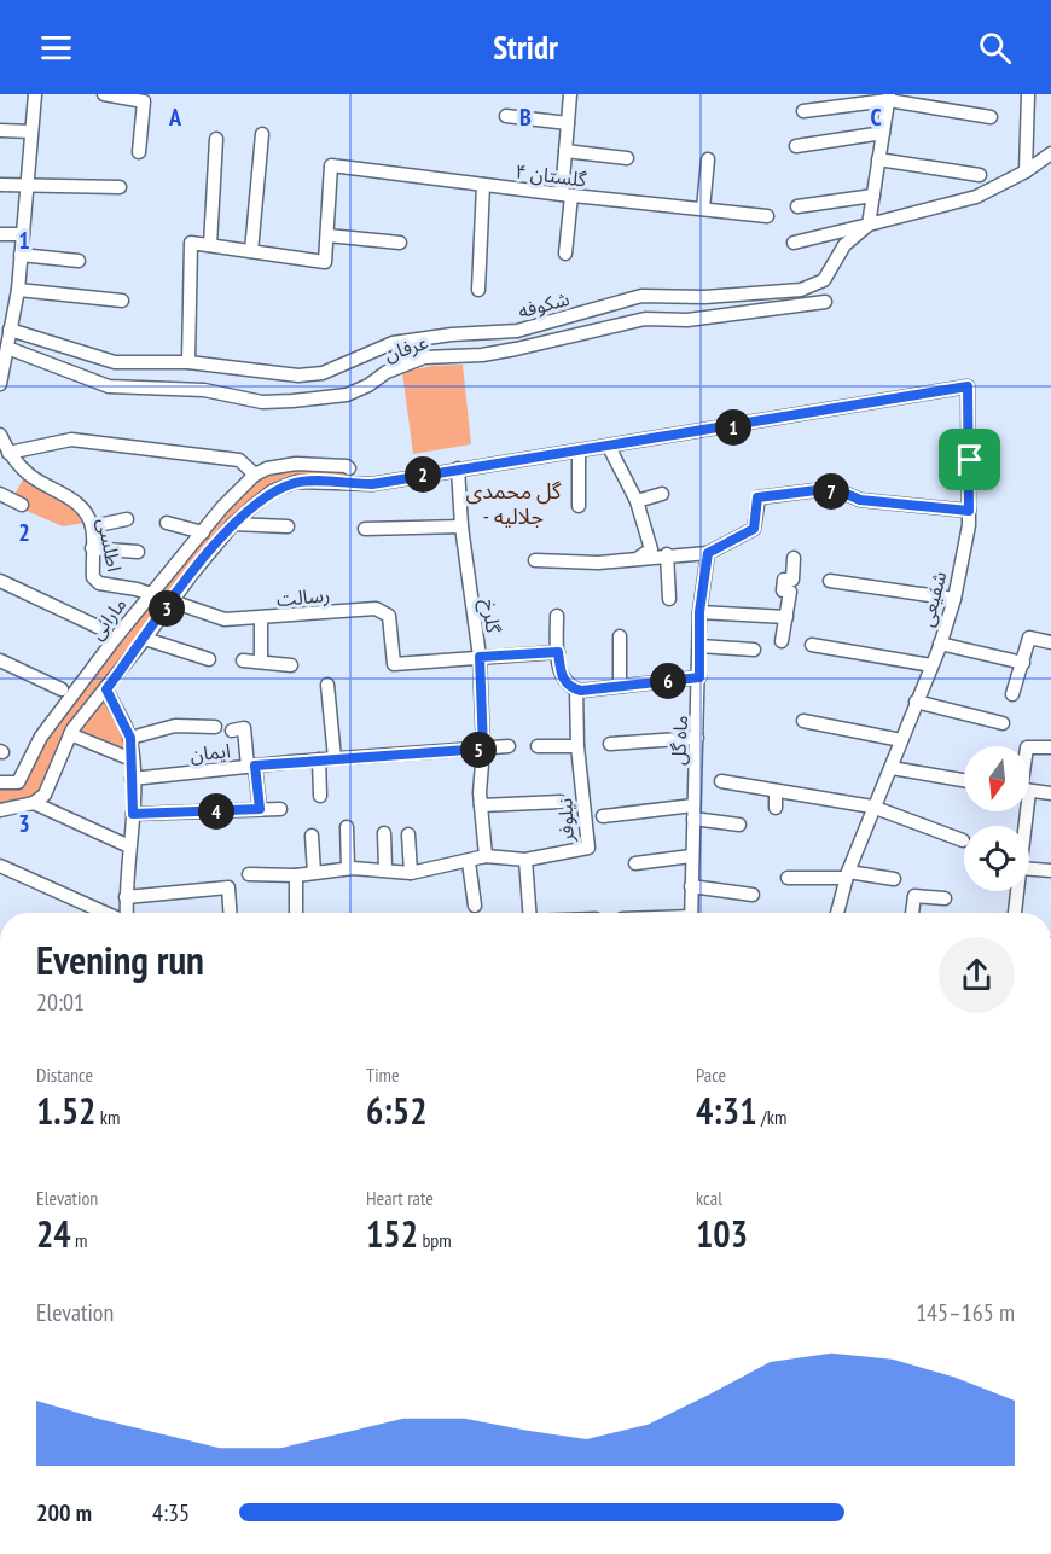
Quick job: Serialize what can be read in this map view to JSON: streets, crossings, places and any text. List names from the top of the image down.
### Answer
{
  "streets": {
    "street": [
      "گلستان ۴",
      "شکوفه",
      "عرفان",
      "اطلسی",
      "رسالت",
      "شفیعی",
      "گلرخ",
      "مارانی",
      "ماه گل",
      "ایمان",
      "نیلوفر"
    ]
  },
  "crossings": [
    ["اطلسی", "رسالت"],
    ["اطلسی", "مارانی"],
    ["رسالت", "گلرخ"],
    ["گلرخ", "ایمان"],
    ["گلرخ", "نیلوفر"]
  ],
  "districts": ["گل محمدی - جلالیه"],
  "north": "bottom",
  "page": {
    "header": "Stridr",
    "pins": [
      "1",
      "2",
      "7",
      "3",
      "6",
      "5",
      "4"
    ],
    "heading": ["Evening run", "20:01"],
    "stats": [
      ["Distance", "1.52 km"],
      ["Time", "6:52"],
      ["Pace", "4:31 /km"],
      ["Elevation", "24 m"],
      ["Heart rate", "152 bpm"],
      ["kcal", "103"]
    ],
    "chart": ["Elevation", "145–165 m"],
    "list": [
      {
        "name": "200 m",
        "note": "4:35"
      }
    ]
  },
  "grid": {
    "columns": ["A", "B", "C"],
    "rows": ["1", "2", "3"]
  }
}
